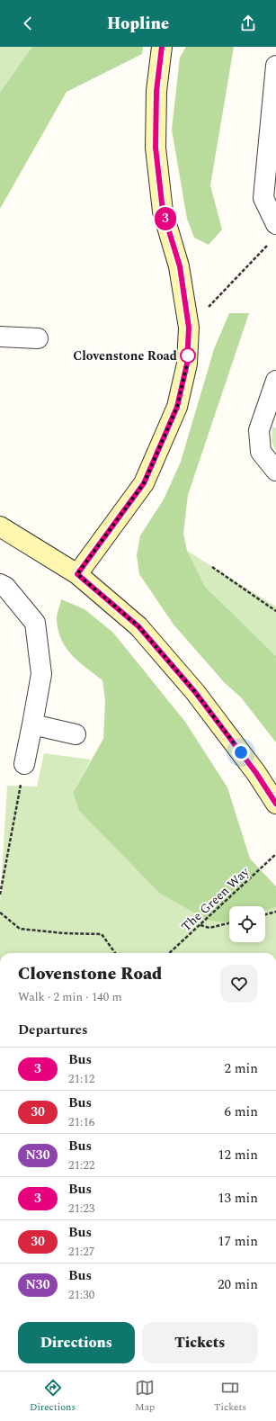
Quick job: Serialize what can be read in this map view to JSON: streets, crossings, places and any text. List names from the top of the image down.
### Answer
{
  "streets": {
    "path": ["The Green Way"]
  },
  "places": ["Clovenstone Road"],
  "lines": ["bus line 3"],
  "page": {
    "header": "Hopline",
    "on_map": "3",
    "heading": [
      ["Clovenstone Road", "Walk · 2 min · 140 m"],
      "Departures"
    ],
    "list": [
      {
        "mark": "3",
        "name": "Bus",
        "note": "21:12",
        "value": "2 min"
      },
      {
        "mark": "30",
        "name": "Bus",
        "note": "21:16",
        "value": "6 min"
      },
      {
        "mark": "N30",
        "name": "Bus",
        "note": "21:22",
        "value": "12 min"
      },
      {
        "mark": "3",
        "name": "Bus",
        "note": "21:23",
        "value": "13 min"
      },
      {
        "mark": "30",
        "name": "Bus",
        "note": "21:27",
        "value": "17 min"
      },
      {
        "mark": "N30",
        "name": "Bus",
        "note": "21:30",
        "value": "20 min"
      }
    ],
    "buttons": ["Directions", "Tickets"],
    "tabs": ["Directions", "Map", "Tickets"]
  }
}
